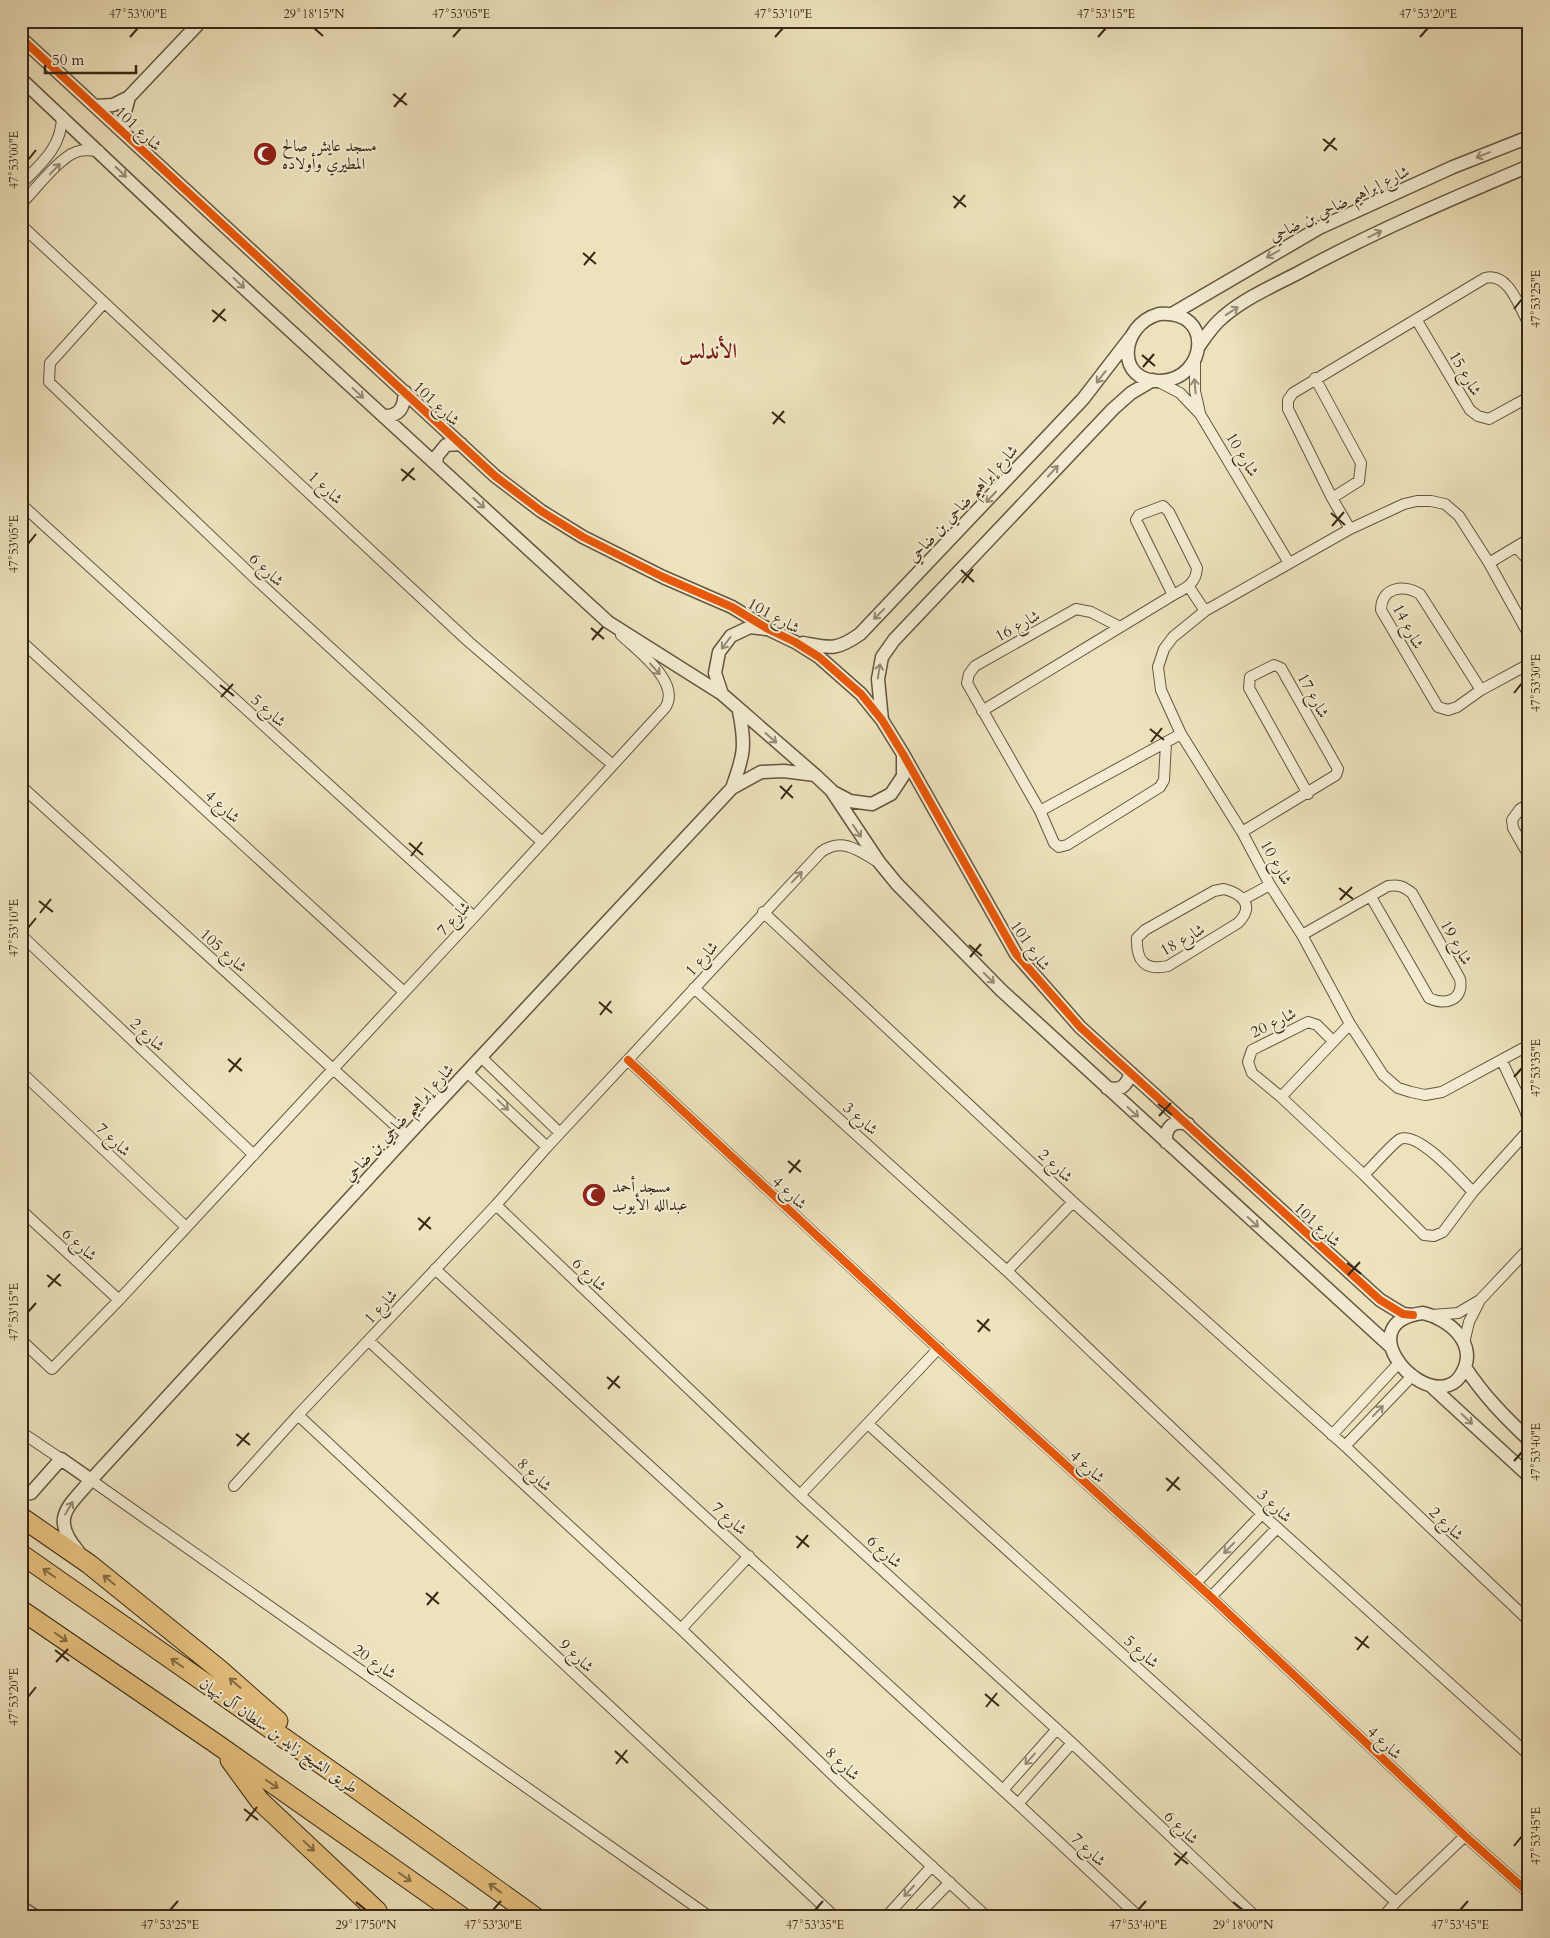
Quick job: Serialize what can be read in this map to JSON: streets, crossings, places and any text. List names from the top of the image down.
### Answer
{
  "streets": {
    "highway": ["طريق الشيخ زايد بن سلطان آل نهيان"],
    "street": [
      "شارع 101",
      "شارع إبراهيم ضاحي بن ضاحي",
      "شارع 15",
      "شارع 10",
      "شارع 1",
      "شارع 6",
      "شارع 16",
      "شارع 14",
      "شارع 17",
      "شارع 5",
      "شارع 4",
      "شارع 7",
      "شارع 18",
      "شارع 19",
      "شارع 105",
      "شارع 20",
      "شارع 2",
      "شارع 3",
      "شارع 8",
      "شارع 9"
    ]
  },
  "crossings": [
    ["شارع 101", "شارع إبراهيم ضاحي بن ضاحي"],
    ["شارع إبراهيم ضاحي بن ضاحي", "شارع 10"],
    ["شارع إبراهيم ضاحي بن ضاحي", "شارع 105"],
    ["شارع إبراهيم ضاحي بن ضاحي", "شارع 20"],
    ["شارع 10", "شارع 17"],
    ["شارع 10", "شارع 19"],
    ["شارع 10", "شارع 20"],
    ["شارع 1", "شارع 6"],
    ["شارع 1", "شارع 4"],
    ["شارع 1", "شارع 7"],
    ["شارع 1", "شارع 2"],
    ["شارع 1", "شارع 3"],
    ["شارع 1", "شارع 8"],
    ["شارع 1", "شارع 9"],
    ["شارع 6", "شارع 7"],
    ["شارع 5", "شارع 7"],
    ["شارع 4", "شارع 7"],
    ["شارع 7", "شارع 105"],
    ["شارع 7", "شارع 2"]
  ],
  "districts": ["الأندلس"],
  "places": {
    "mosque": ["مسجد عايش صالح المطيري وأولاده", "مسجد أحمد عبدالله الأيوب"]
  },
  "scale_bar": "50 m",
  "coordinates": [
    "47°53'00\"E",
    "29°18'15\"N",
    "47°53'05\"E",
    "47°53'10\"E",
    "47°53'15\"E",
    "47°53'20\"E",
    "47°53'25\"E",
    "47°53'30\"E",
    "47°53'35\"E",
    "47°53'40\"E",
    "47°53'45\"E",
    "29°17'50\"N",
    "29°18'00\"N"
  ]
}
